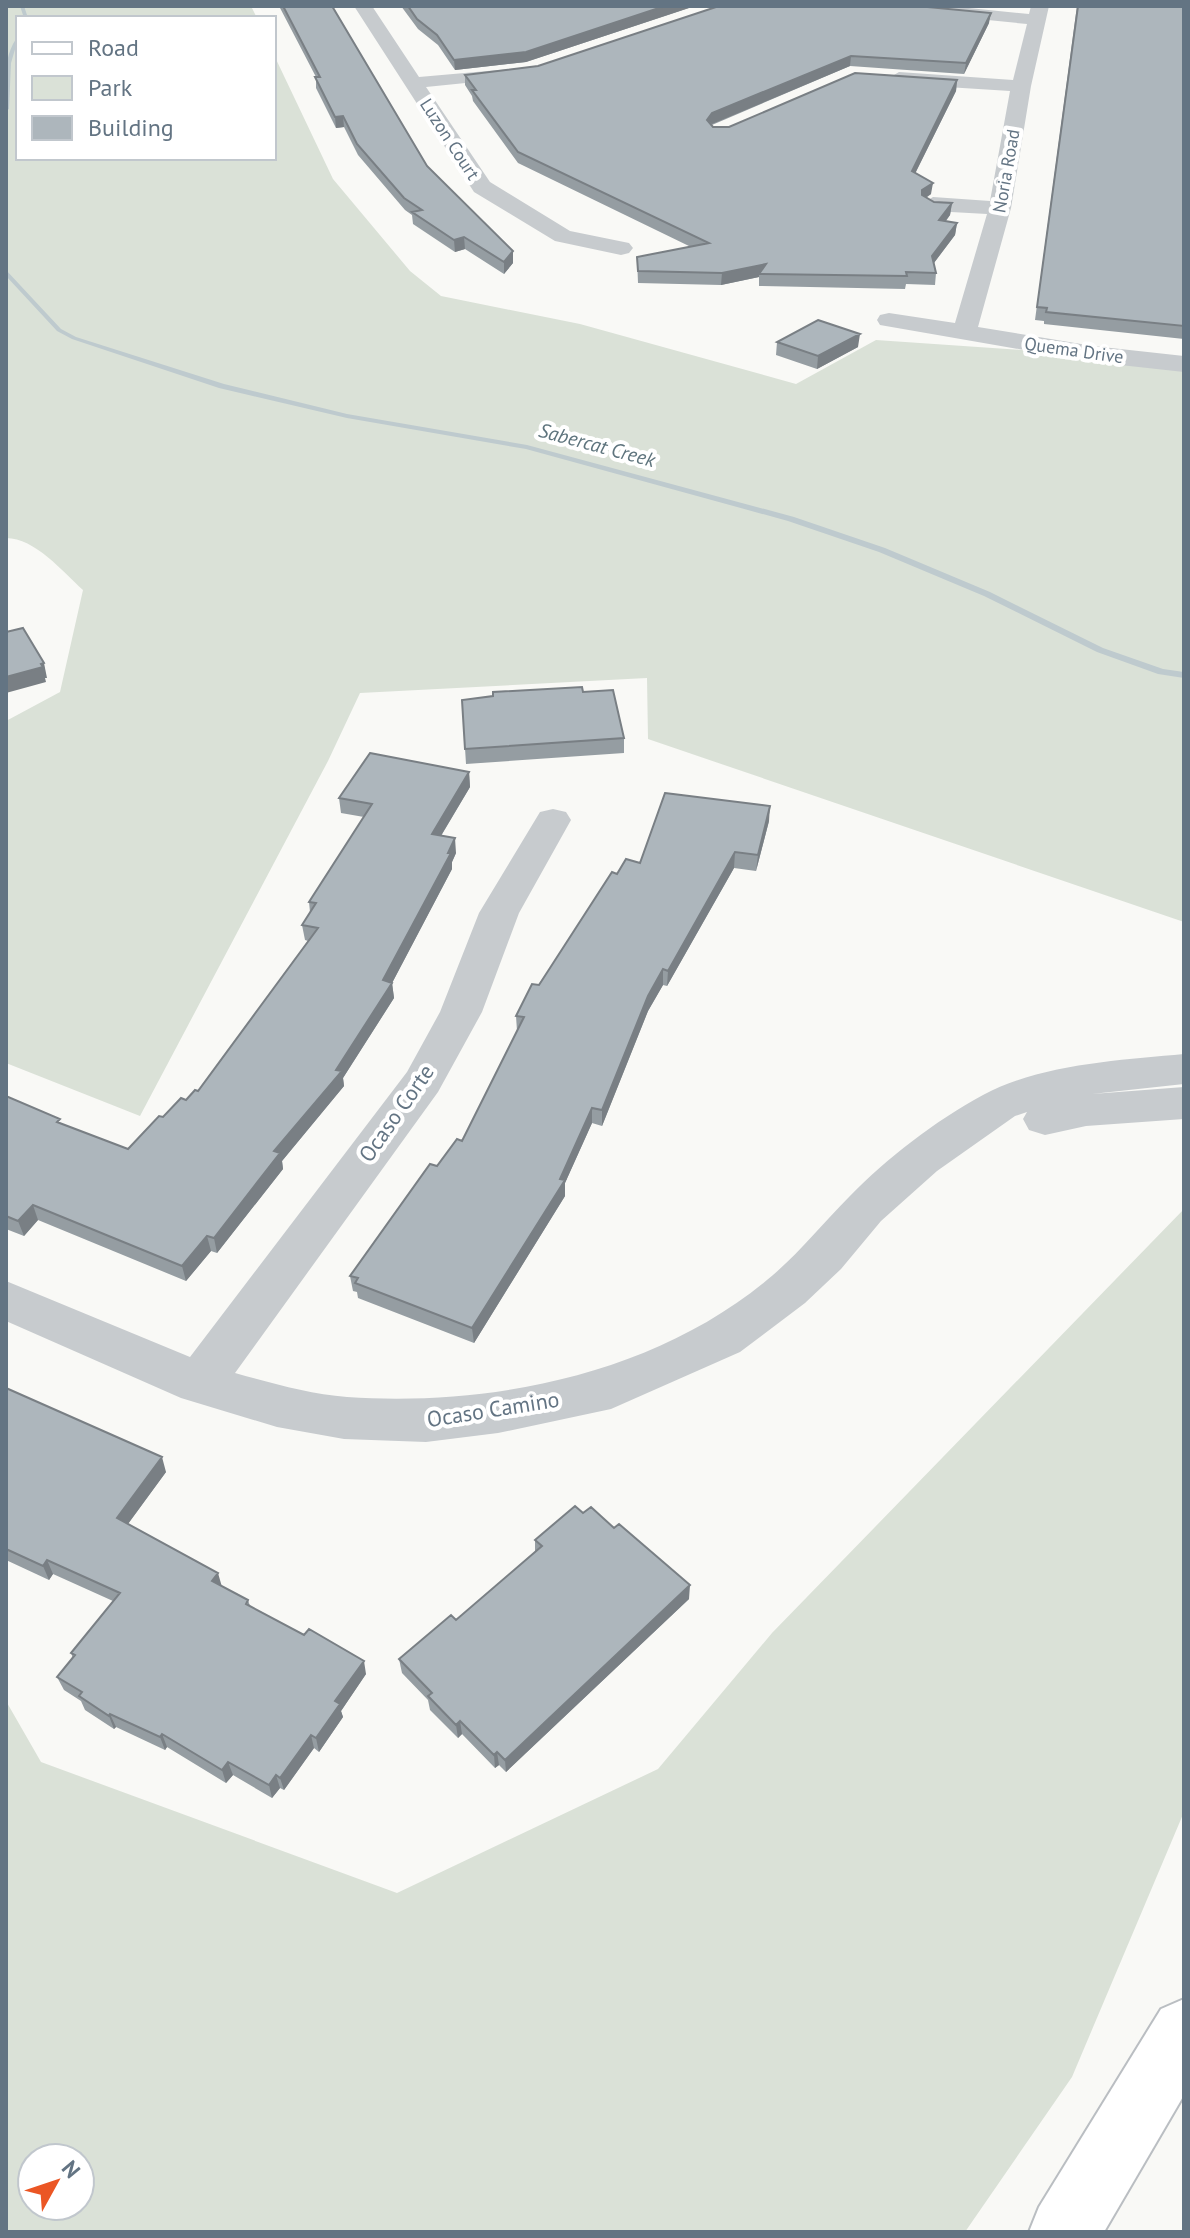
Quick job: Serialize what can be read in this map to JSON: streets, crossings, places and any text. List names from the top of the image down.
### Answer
{
  "streets": {
    "street": [
      "Luzon Court",
      "Noria Road",
      "Quema Drive",
      "Ocaso Corte",
      "Ocaso Camino"
    ]
  },
  "crossings": [
    ["Noria Road", "Quema Drive"],
    ["Ocaso Corte", "Ocaso Camino"]
  ],
  "water": ["Sabercat Creek"],
  "legend": ["Road", "Park", "Building"],
  "north": "top right"
}
